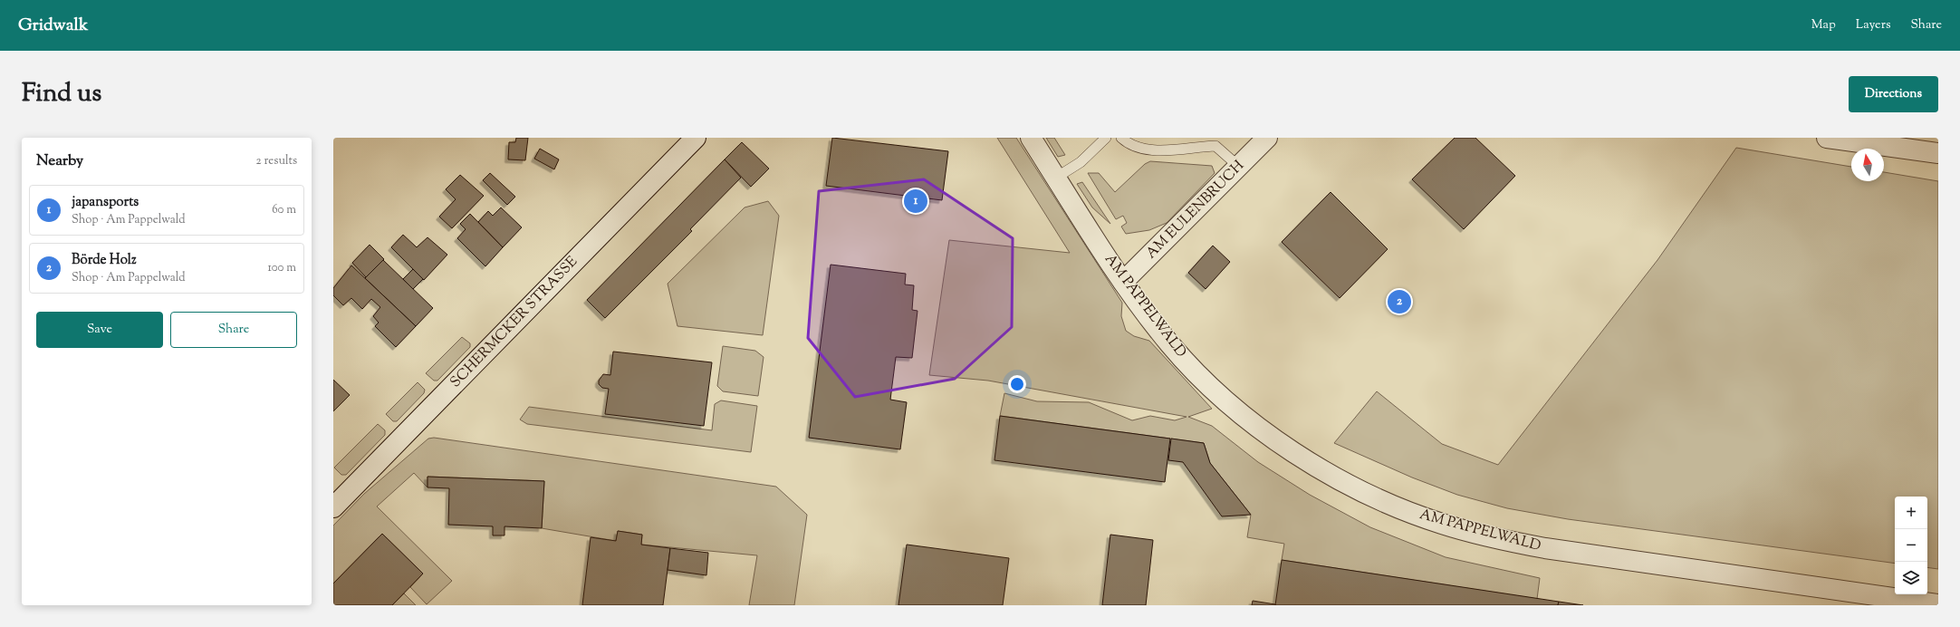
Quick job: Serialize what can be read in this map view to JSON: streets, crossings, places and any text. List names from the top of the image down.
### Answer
{
  "streets": {
    "street": ["AM EULENBRUCH", "AM PAPPELWALD", "SCHERMCKER STRASSE"]
  },
  "crossings": [
    ["AM EULENBRUCH", "AM PAPPELWALD"]
  ],
  "north": "top",
  "page": {
    "header": "Gridwalk",
    "nav": ["Map", "Layers", "Share"],
    "title": "Find us",
    "buttons": [
      "Directions",
      ["Save", "Share"]
    ],
    "heading": ["Nearby", "2 results"],
    "list": [
      {
        "mark": "1",
        "name": "japansports",
        "note": "Shop · Am Pappelwald",
        "value": "60 m"
      },
      {
        "mark": "2",
        "name": "Börde Holz",
        "note": "Shop · Am Pappelwald",
        "value": "100 m"
      }
    ],
    "pins": ["1", "2"],
    "map_buttons": ["+", "−"]
  }
}
